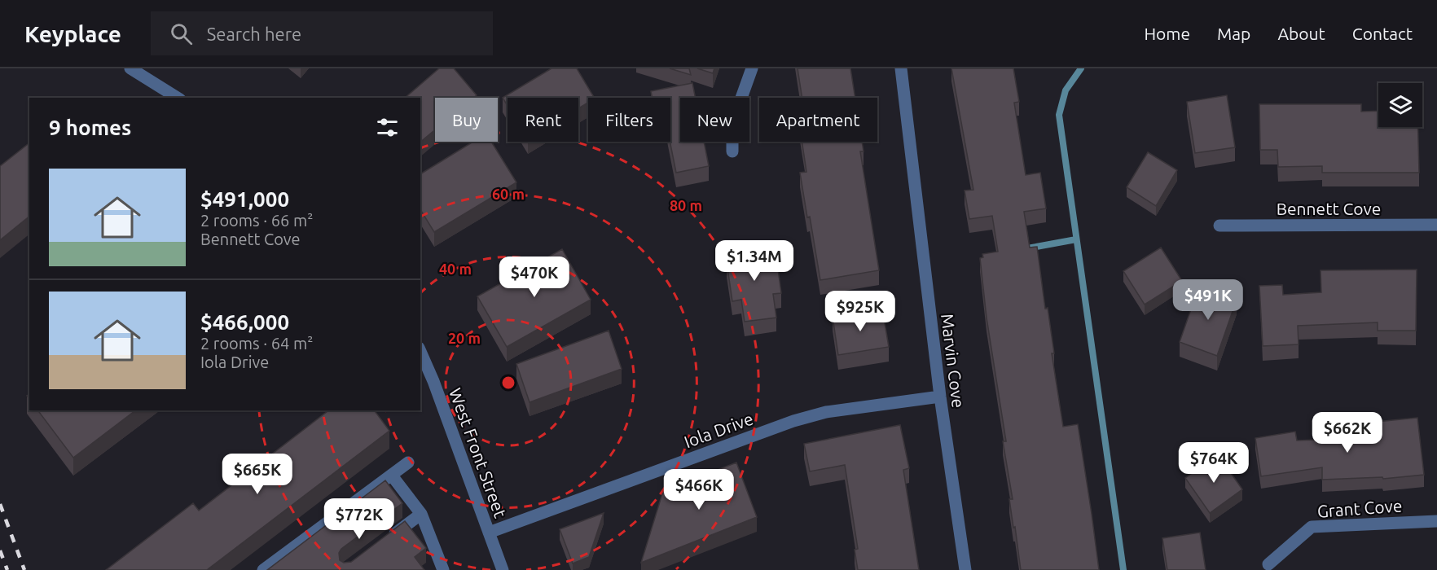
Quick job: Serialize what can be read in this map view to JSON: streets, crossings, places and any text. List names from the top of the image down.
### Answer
{
  "streets": {
    "street": [
      "Bennett Cove",
      "Marvin Cove",
      "Iola Drive",
      "West Front Street",
      "Grant Cove"
    ]
  },
  "crossings": [
    ["Marvin Cove", "Iola Drive"],
    ["Iola Drive", "West Front Street"]
  ],
  "page": {
    "header": "Keyplace",
    "search": "Search here",
    "nav": [
      "Home",
      "Map",
      "About",
      "Contact"
    ],
    "chip": [
      "Buy",
      "Rent",
      "Filters",
      "New",
      "Apartment"
    ],
    "heading": "9 homes",
    "list": [
      {
        "name": "$491,000",
        "note": "2 rooms · 66 m² · Bennett Cove"
      },
      {
        "name": "$466,000",
        "note": "2 rooms · 64 m² · Iola Drive"
      }
    ],
    "price": [
      "$1.34M",
      "$470K",
      "$491K",
      "$925K",
      "$662K",
      "$764K",
      "$665K",
      "$466K",
      "$772K"
    ]
  },
  "rings": [
    "60 m",
    "80 m",
    "40 m",
    "20 m"
  ]
}
